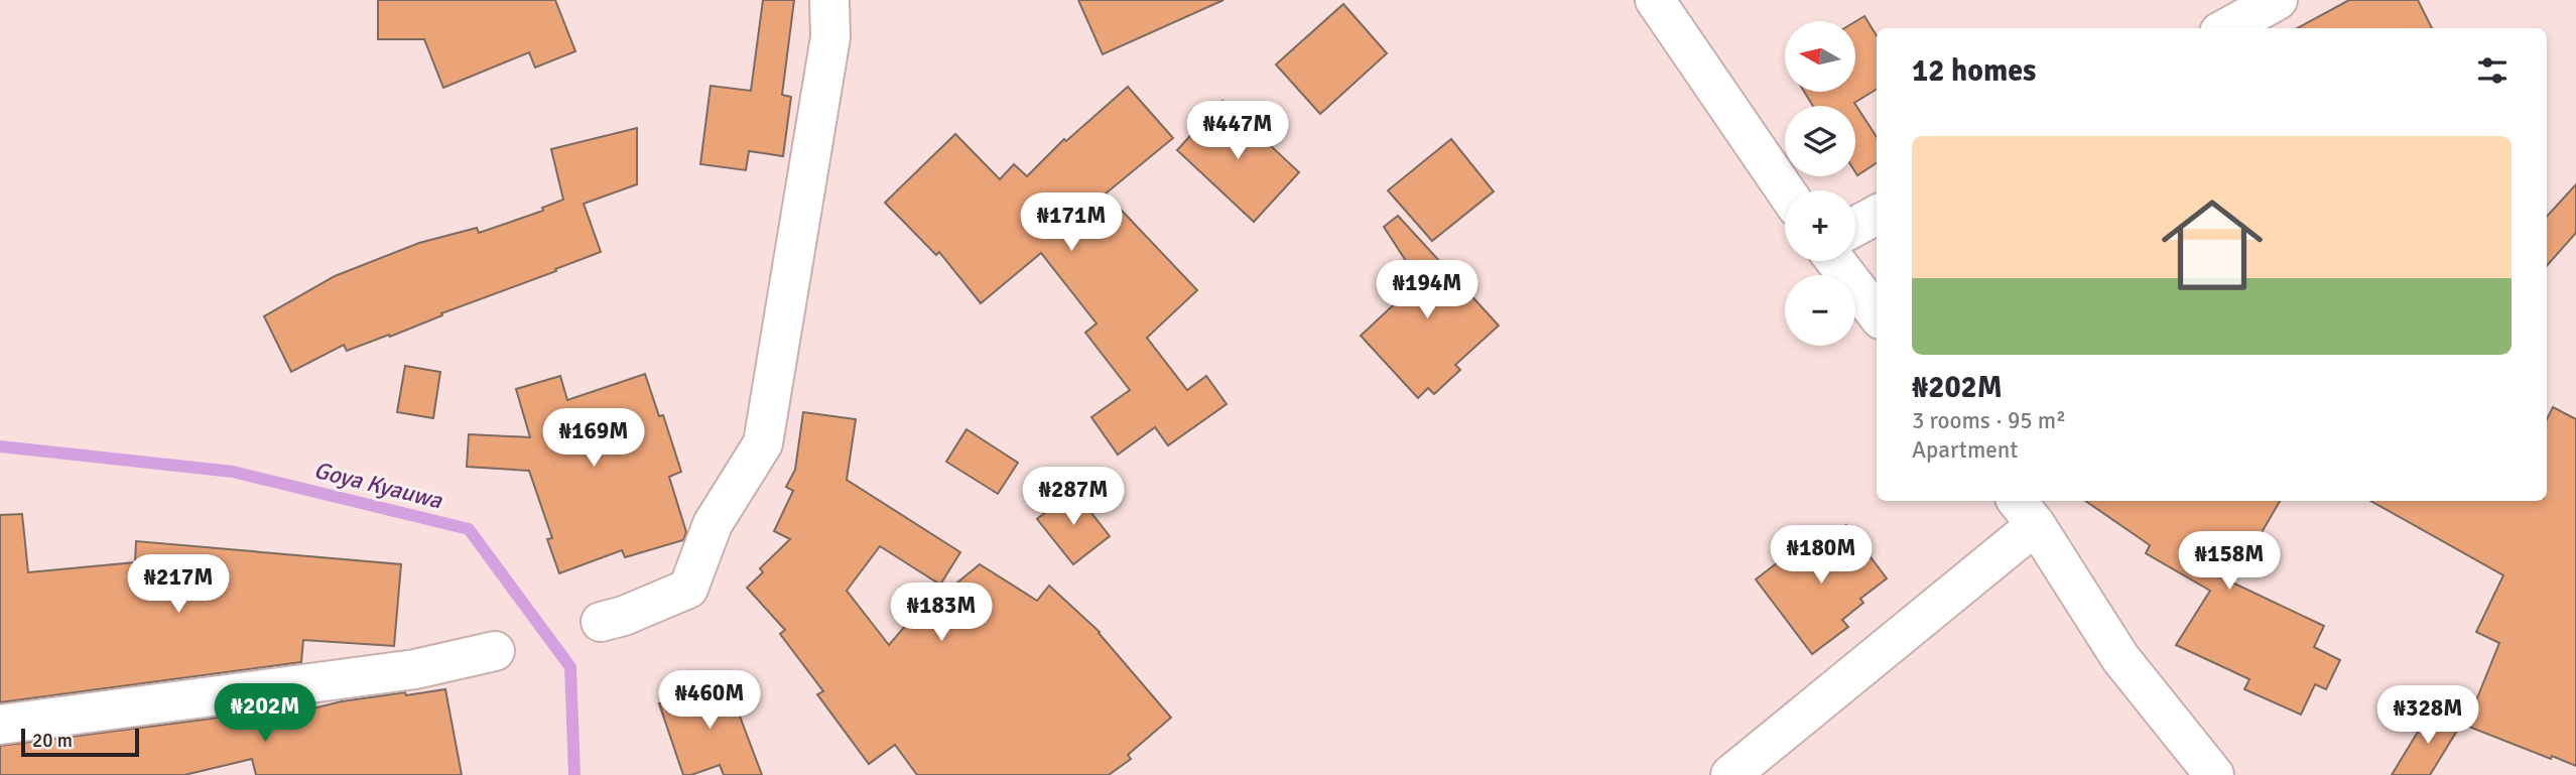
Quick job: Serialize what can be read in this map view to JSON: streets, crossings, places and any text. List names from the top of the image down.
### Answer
{
  "water": ["Goya Kyauwa"],
  "scale_bar": "20 m",
  "north": "left",
  "page": {
    "map_buttons": ["+", "−"],
    "heading": "12 homes",
    "price": [
      "₦447M",
      "₦171M",
      "₦194M",
      "₦169M",
      "₦287M",
      "₦180M",
      "₦158M",
      "₦217M",
      "₦183M",
      "₦460M",
      "₦202M",
      "₦328M"
    ],
    "list": [
      {
        "name": "₦202M",
        "note": "3 rooms · 95 m² · Apartment"
      }
    ],
    "scale": "20 m"
  }
}
